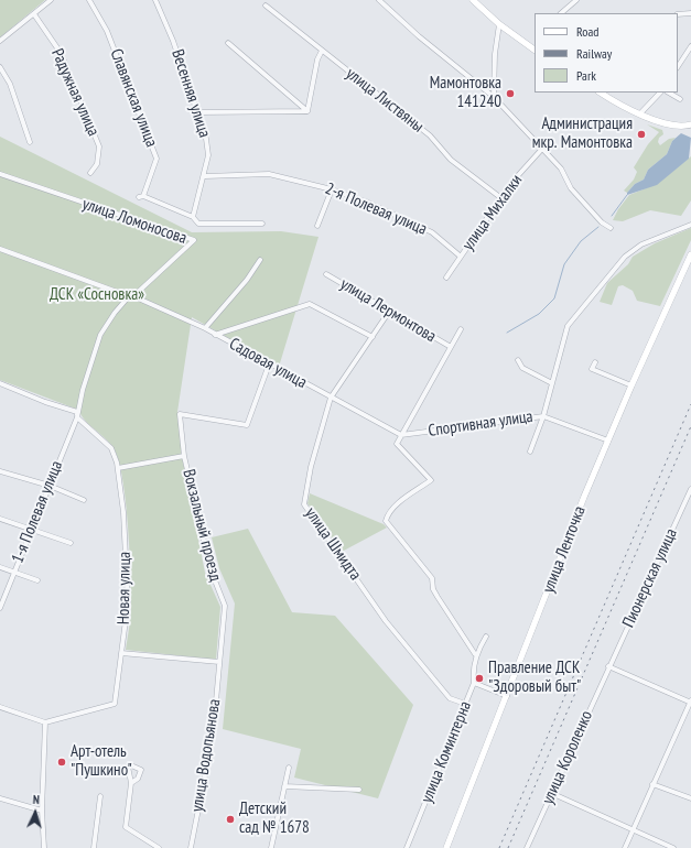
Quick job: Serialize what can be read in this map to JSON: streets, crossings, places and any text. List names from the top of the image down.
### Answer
{
  "streets": {
    "main road": ["улица Ленточка"],
    "street": [
      "Радужная улица",
      "Весенняя улица",
      "Славянская улица",
      "улица Листвяны",
      "2-я Полевая улица",
      "улица Михалки",
      "улица Ломоносова",
      "улица Лермонтова",
      "Садовая улица",
      "Спортивная улица",
      "1-я Полевая улица",
      "Вокзальный проезд",
      "улица Шмидта",
      "Пионерская улица",
      "Новая улица",
      "улица Коминтерна",
      "улица Водопьянова",
      "улица Короленко"
    ]
  },
  "crossings": [
    ["Весенняя улица", "Славянская улица"],
    ["Весенняя улица", "2-я Полевая улица"],
    ["улица Листвяны", "улица Михалки"],
    ["2-я Полевая улица", "улица Михалки"],
    ["улица Ломоносова", "Садовая улица"],
    ["улица Ломоносова", "1-я Полевая улица"],
    ["улица Лермонтова", "улица Шмидта"],
    ["Садовая улица", "Спортивная улица"],
    ["Садовая улица", "1-я Полевая улица"],
    ["Садовая улица", "Вокзальный проезд"],
    ["Садовая улица", "улица Шмидта"],
    ["Спортивная улица", "улица Ленточка"],
    ["1-я Полевая улица", "Новая улица"],
    ["Вокзальный проезд", "улица Водопьянова"],
    ["улица Шмидта", "улица Коминтерна"],
    ["Пионерская улица", "улица Короленко"]
  ],
  "parks": ["ДСК «Сосновка»"],
  "places": [
    "Мамонтовка 141240",
    "Администрация мкр. Мамонтовка",
    "Правление ДСК \"Здоровый быт\"",
    "Арт-отель \"Пушкино\"",
    "Детский сад № 1678"
  ],
  "legend": ["Road", "Railway", "Park"],
  "north": "top"
}
